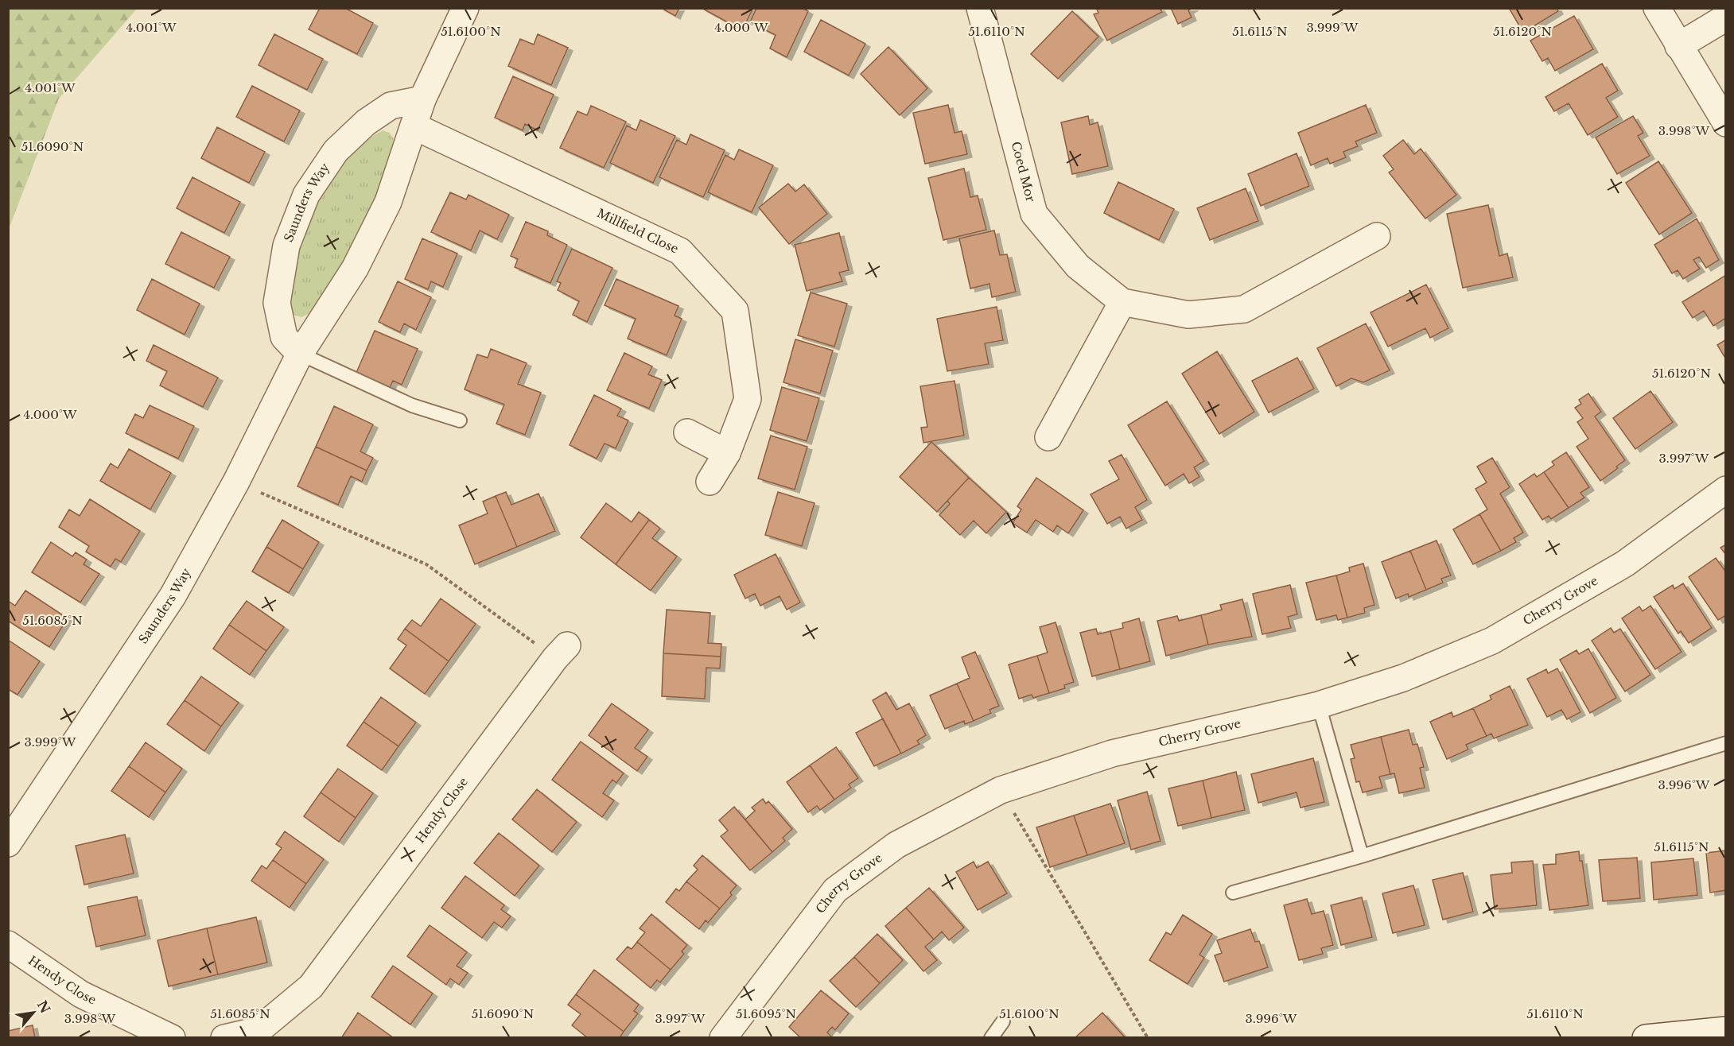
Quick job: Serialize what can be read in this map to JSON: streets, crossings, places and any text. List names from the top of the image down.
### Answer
{
  "streets": {
    "street": [
      "Coed Mor",
      "Saunders Way",
      "Millfield Close",
      "Cherry Grove",
      "Hendy Close"
    ]
  },
  "crossings": [
    ["Saunders Way", "Millfield Close"]
  ],
  "north": "top right",
  "coordinates": [
    "4.001°W",
    "4.000°W",
    "3.999°W",
    "51.6100°N",
    "51.6110°N",
    "51.6115°N",
    "51.6120°N",
    "3.998°W",
    "51.6090°N",
    "3.997°W",
    "51.6085°N",
    "3.996°W",
    "51.6095°N"
  ]
}
